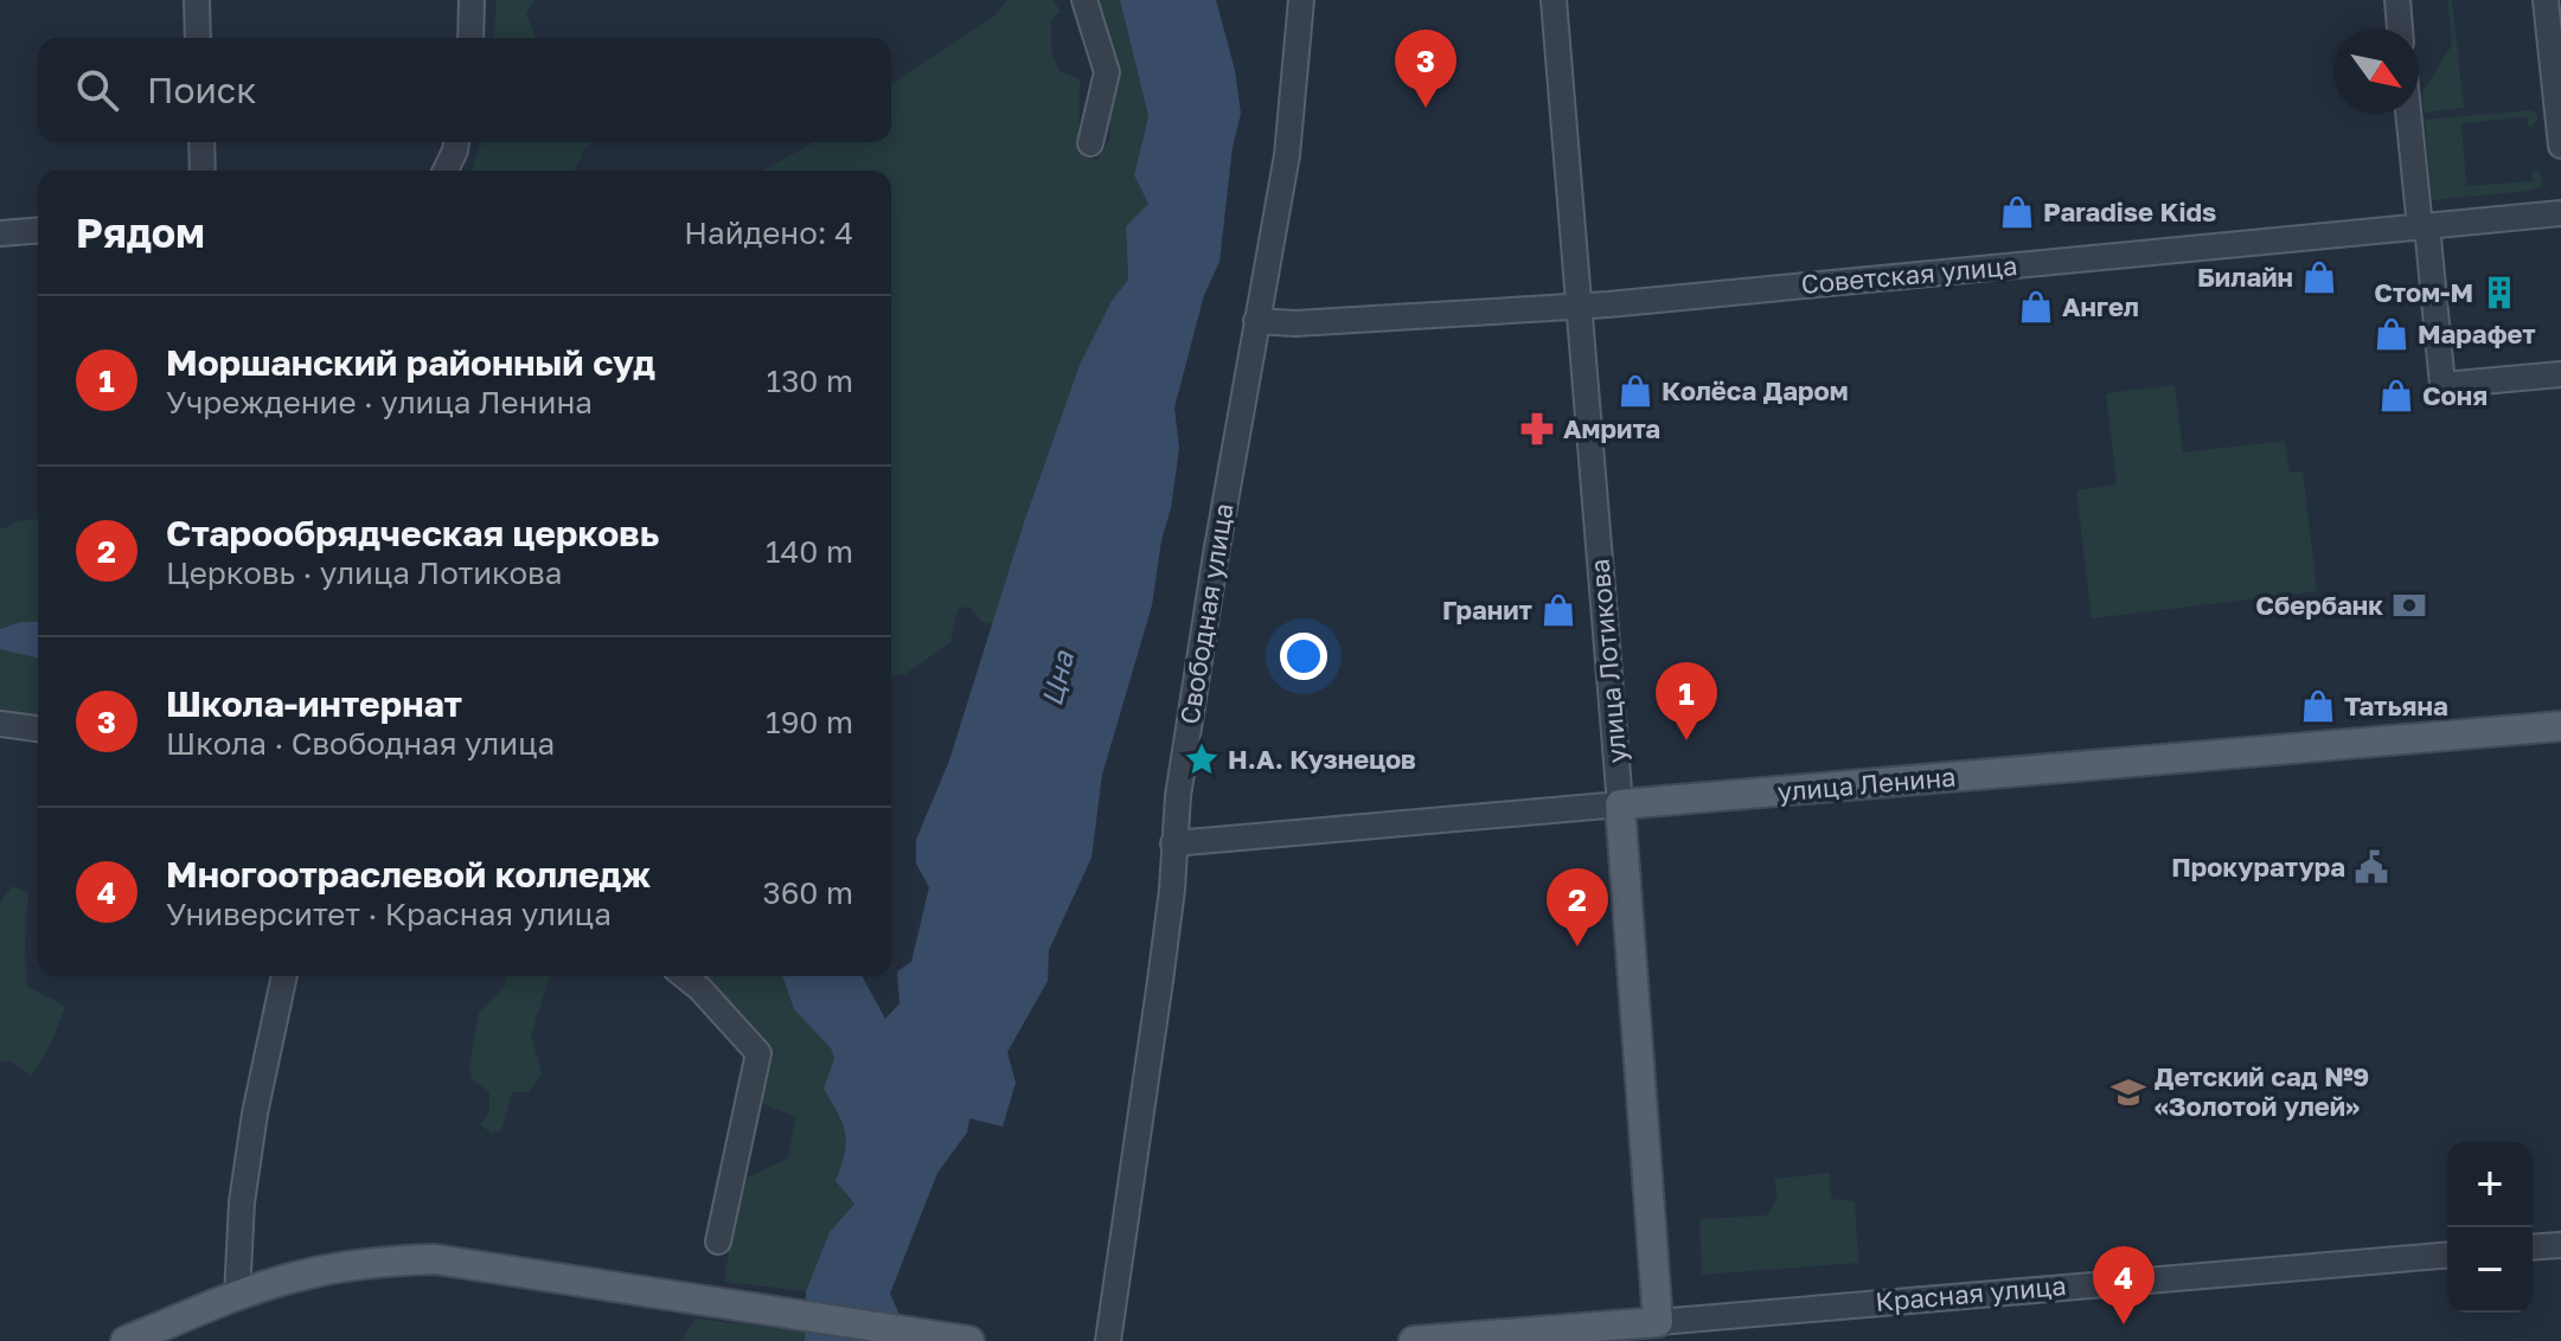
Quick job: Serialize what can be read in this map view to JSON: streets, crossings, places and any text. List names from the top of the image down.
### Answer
{
  "streets": {
    "main road": ["улица Лотикова", "улица Ленина"],
    "street": ["Советская улица", "Свободная улица", "Красная улица"]
  },
  "crossings": [
    ["Советская улица", "Свободная улица"],
    ["Советская улица", "улица Лотикова"],
    ["Свободная улица", "улица Ленина"],
    ["улица Лотикова", "улица Ленина"],
    ["улица Лотикова", "Красная улица"]
  ],
  "water": ["Цна"],
  "places": {
    "shop": [
      "Paradise Kids",
      "Билайн",
      "Ангел",
      "Марафет",
      "Колёса Даром",
      "Соня",
      "Гранит",
      "Татьяна"
    ],
    "building": ["Стом-М"],
    "pharmacy": ["Амрита"],
    "bank": ["Сбербанк"],
    "place": ["Н.А. Кузнецов"],
    "public building": ["Прокуратура"],
    "school or university": ["Детский сад №9 «Золотой улей»"]
  },
  "north": "bottom right",
  "page": {
    "pins": [
      "3",
      "1",
      "2",
      "4"
    ],
    "search": "Поиск",
    "heading": ["Рядом", "Найдено: 4"],
    "list": [
      {
        "mark": "1",
        "name": "Моршанский районный суд",
        "note": "Учреждение · улица Ленина",
        "value": "130 m"
      },
      {
        "mark": "2",
        "name": "Старообрядческая церковь",
        "note": "Церковь · улица Лотикова",
        "value": "140 m"
      },
      {
        "mark": "3",
        "name": "Школа-интернат",
        "note": "Школа · Свободная улица",
        "value": "190 m"
      },
      {
        "mark": "4",
        "name": "Многоотраслевой колледж",
        "note": "Университет · Красная улица",
        "value": "360 m"
      }
    ],
    "map_buttons": ["+", "−"]
  }
}
